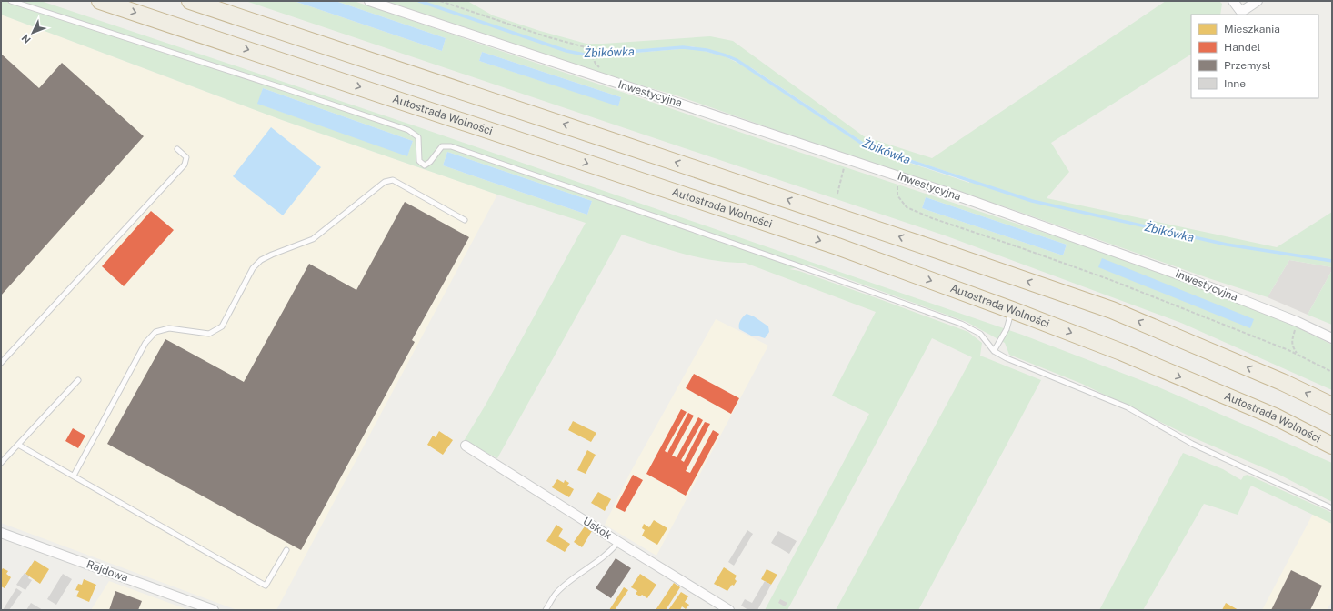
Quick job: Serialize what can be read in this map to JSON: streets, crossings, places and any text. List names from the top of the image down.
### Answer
{
  "streets": {
    "highway": ["Autostrada Wolności"],
    "street": ["Inwestycyjna", "Uskok", "Rajdowa"]
  },
  "water": ["Żbikówka"],
  "legend": [
    "Mieszkania",
    "Handel",
    "Przemysł",
    "Inne"
  ],
  "north": "bottom left"
}
